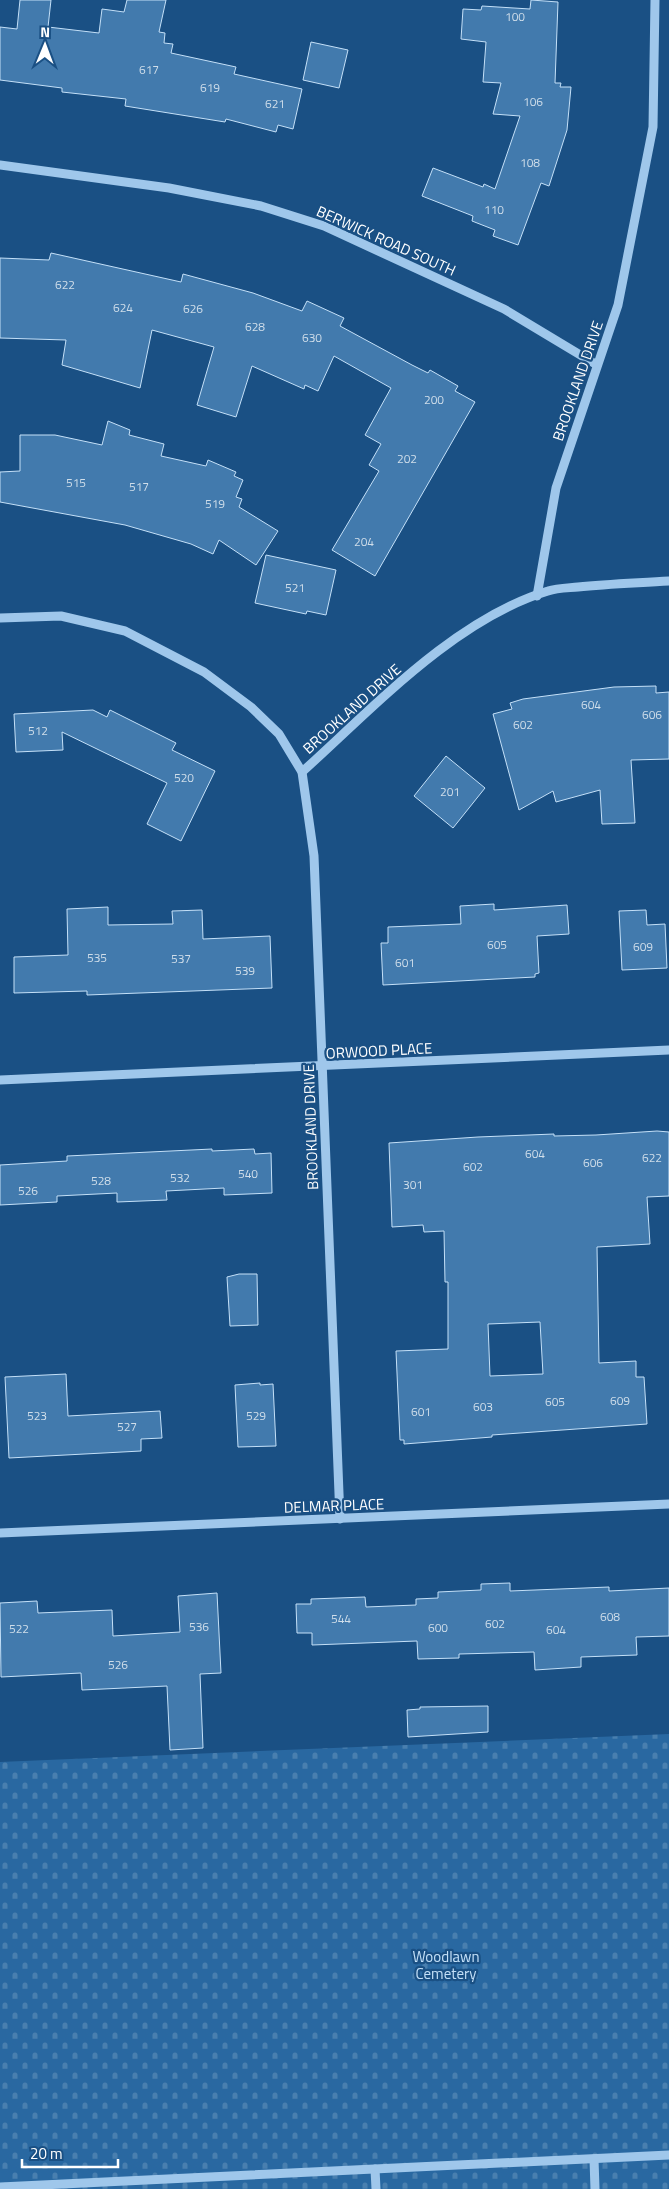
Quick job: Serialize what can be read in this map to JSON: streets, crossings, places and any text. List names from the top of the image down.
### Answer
{
  "streets": {
    "street": [
      "BERWICK ROAD SOUTH",
      "BROOKLAND DRIVE",
      "ORWOOD PLACE",
      "DELMAR PLACE"
    ]
  },
  "crossings": [
    ["BERWICK ROAD SOUTH", "BROOKLAND DRIVE"],
    ["BROOKLAND DRIVE", "ORWOOD PLACE"],
    ["BROOKLAND DRIVE", "DELMAR PLACE"]
  ],
  "parks": ["Woodlawn Cemetery"],
  "house_numbers": [
    "100",
    "617",
    "619",
    "106",
    "621",
    "108",
    "110",
    "622",
    "624",
    "626",
    "628",
    "630",
    "200",
    "202",
    "515",
    "517",
    "519",
    "204",
    "521",
    "604",
    "606",
    "602",
    "512",
    "520",
    "201",
    "605",
    "609",
    "535",
    "537",
    "601",
    "539",
    "604",
    "622",
    "606",
    "602",
    "540",
    "532",
    "528",
    "301",
    "526",
    "609",
    "605",
    "603",
    "601",
    "523",
    "529",
    "527",
    "608",
    "544",
    "602",
    "536",
    "600",
    "522",
    "604",
    "526"
  ],
  "scale_bar": "20 m",
  "north": "top"
}
